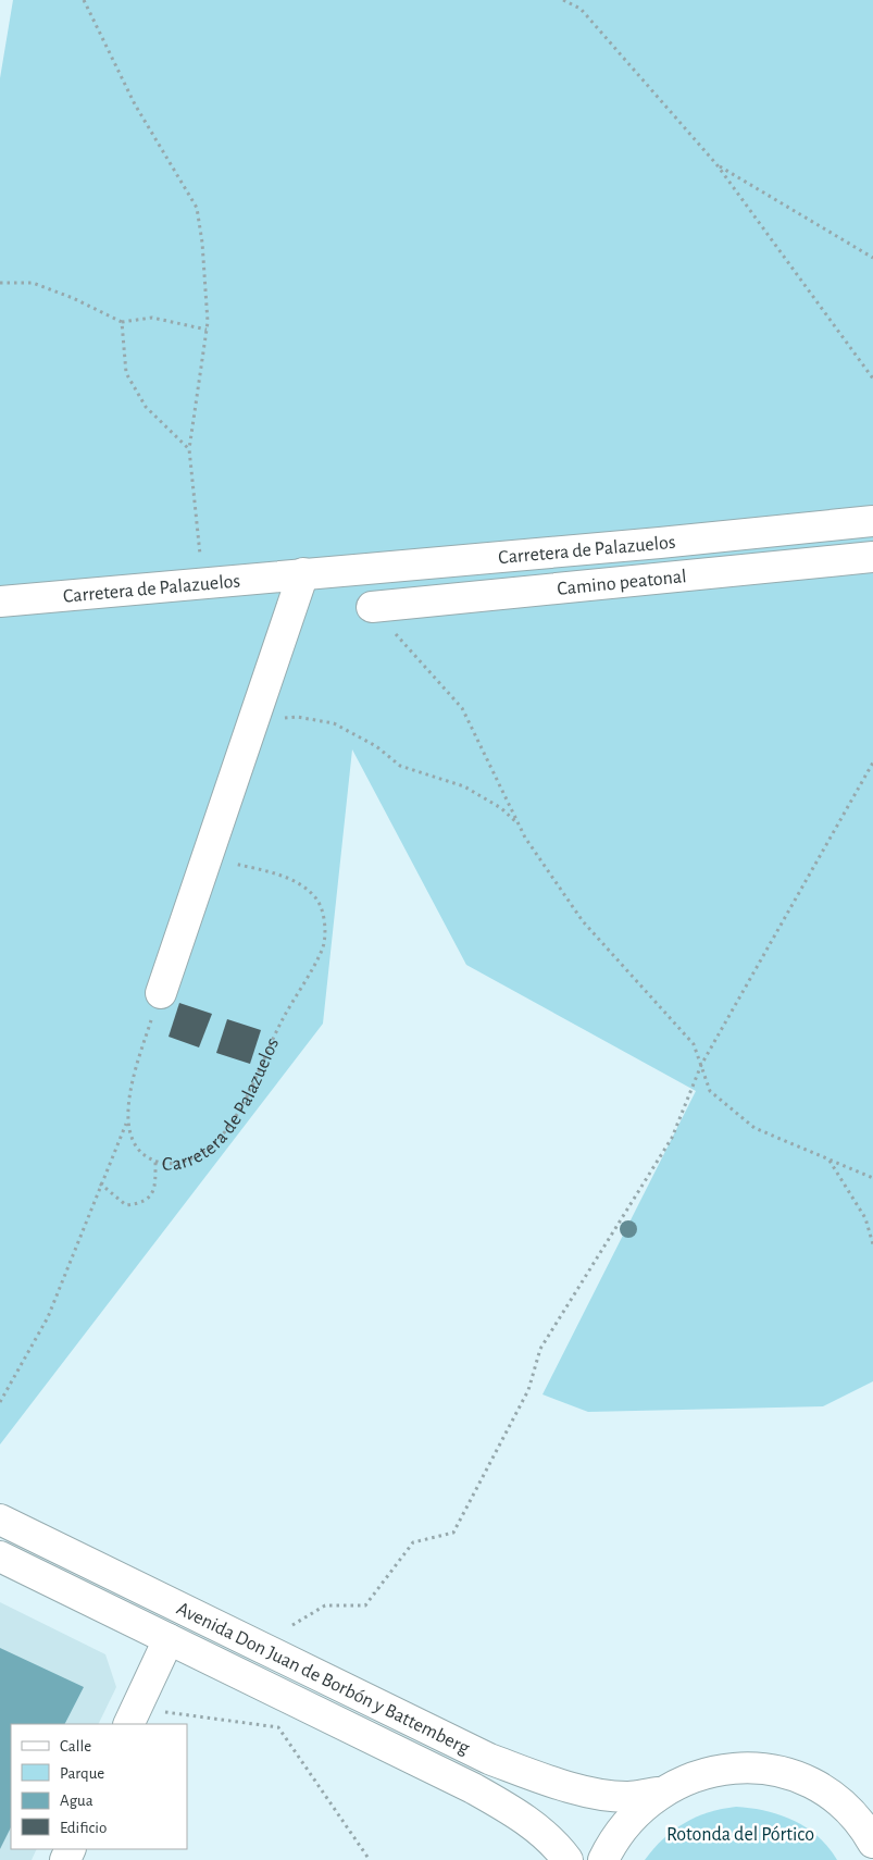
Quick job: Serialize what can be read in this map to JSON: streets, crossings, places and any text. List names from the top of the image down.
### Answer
{
  "streets": {
    "street": ["Carretera de Palazuelos", "Camino peatonal", "Avenida Don Juan de Borbón y Battemberg"]
  },
  "parks": ["Rotonda del Pórtico"],
  "legend": [
    "Calle",
    "Parque",
    "Agua",
    "Edificio"
  ]
}
